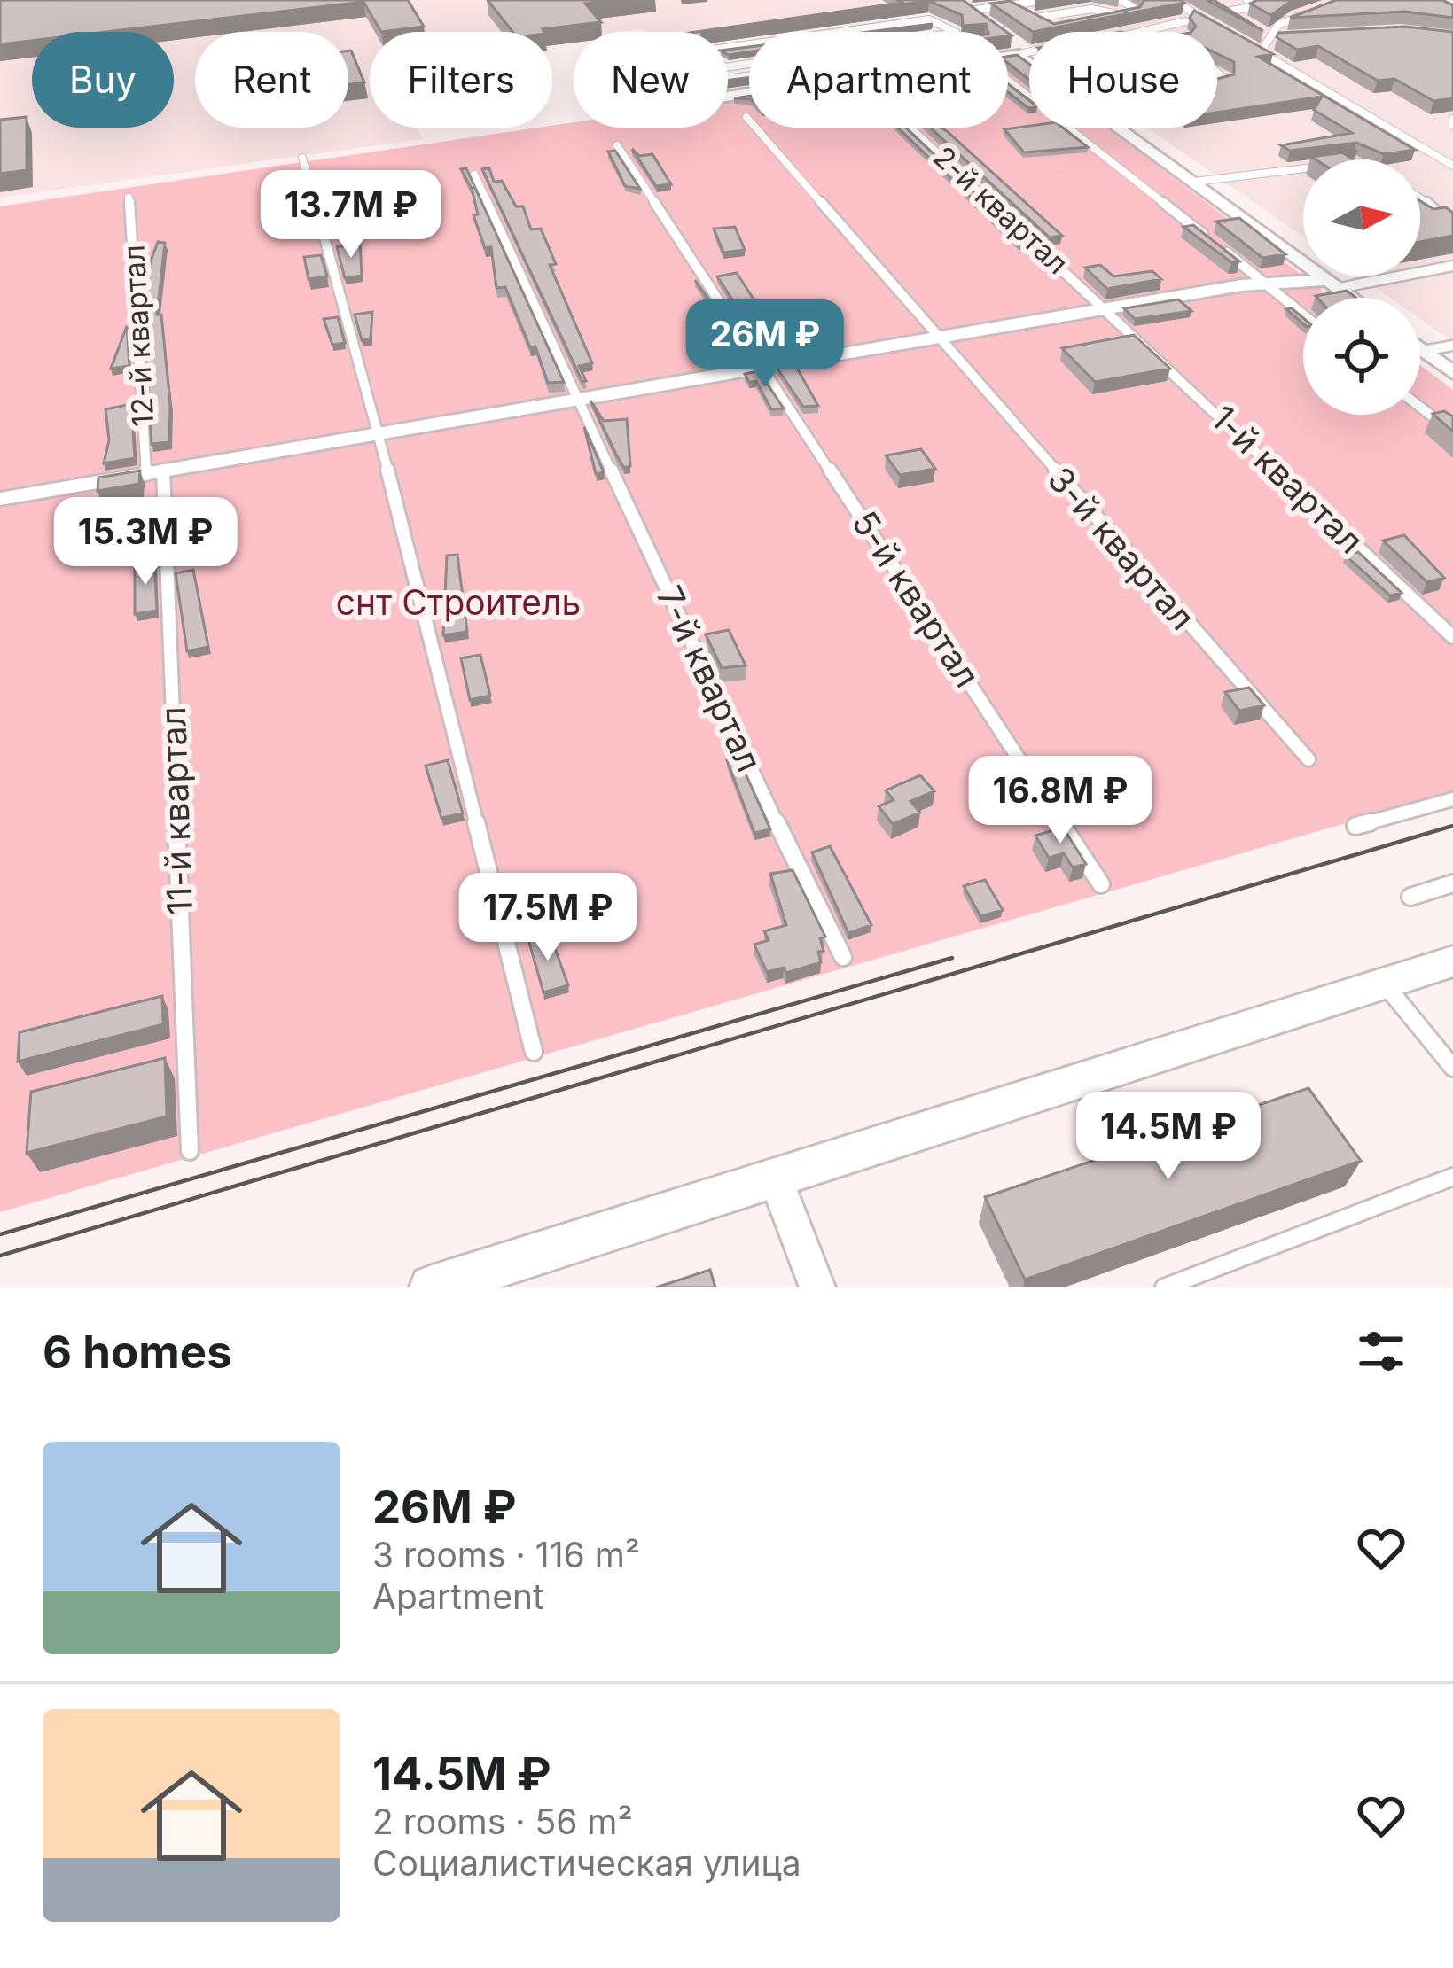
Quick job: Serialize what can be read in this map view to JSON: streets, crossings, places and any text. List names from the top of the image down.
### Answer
{
  "streets": {
    "lane": [
      "2-й квартал",
      "12-й квартал",
      "1-й квартал",
      "3-й квартал",
      "5-й квартал",
      "7-й квартал",
      "11-й квартал"
    ]
  },
  "crossings": [
    ["2-й квартал", "1-й квартал"],
    ["12-й квартал", "11-й квартал"]
  ],
  "parks": ["снт Строитель"],
  "north": "right",
  "page": {
    "chip": [
      "Buy",
      "Rent",
      "Filters",
      "New",
      "Apartment",
      "House"
    ],
    "price": [
      "13.7M ₽",
      "26M ₽",
      "15.3M ₽",
      "16.8M ₽",
      "17.5M ₽",
      "14.5M ₽"
    ],
    "heading": "6 homes",
    "list": [
      {
        "name": "26M ₽",
        "note": "3 rooms · 116 m² · Apartment"
      },
      {
        "name": "14.5M ₽",
        "note": "2 rooms · 56 m² · Социалистическая улица"
      }
    ]
  }
}
